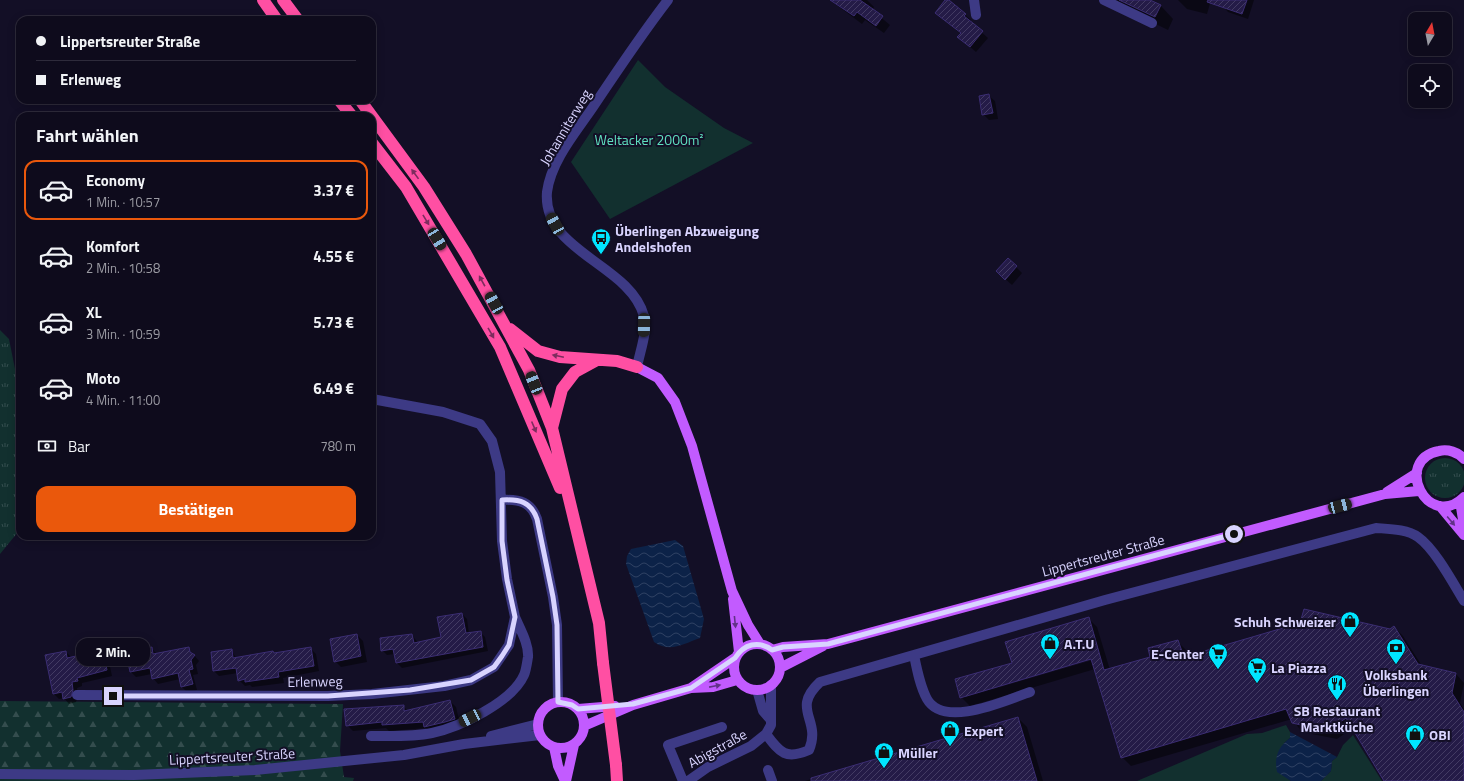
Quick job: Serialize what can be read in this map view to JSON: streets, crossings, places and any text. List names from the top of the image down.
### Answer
{
  "streets": {
    "main road": ["Lippertsreuter Straße"],
    "street": ["Johanniterweg", "Erlenweg", "Abigstraße"]
  },
  "crossings": [
    ["Lippertsreuter Straße", "Abigstraße"]
  ],
  "parks": ["Weltacker 2000m²"],
  "places": {
    "bus stop": ["Überlingen Abzweigung Andelshofen"],
    "shop": [
      "Schuh Schweizer",
      "A.T.U",
      "Expert",
      "OBI",
      "Müller"
    ],
    "bank": ["Volksbank Überlingen"],
    "supermarket": ["E-Center", "La Piazza"],
    "restaurant": ["SB Restaurant Marktküche"]
  },
  "north": "top",
  "page": {
    "banner": ["Lippertsreuter Straße", "Erlenweg"],
    "heading": "Fahrt wählen",
    "list": [
      {
        "name": "Economy",
        "note": "1 Min. · 10:57",
        "value": "3.37 €"
      },
      {
        "name": "Komfort",
        "note": "2 Min. · 10:58",
        "value": "4.55 €"
      },
      {
        "name": "XL",
        "note": "3 Min. · 10:59",
        "value": "5.73 €"
      },
      {
        "name": "Moto",
        "note": "4 Min. · 11:00",
        "value": "6.49 €"
      }
    ],
    "pay": ["Bar", "780 m"],
    "buttons": "Bestätigen",
    "bubble": "2 Min."
  }
}
